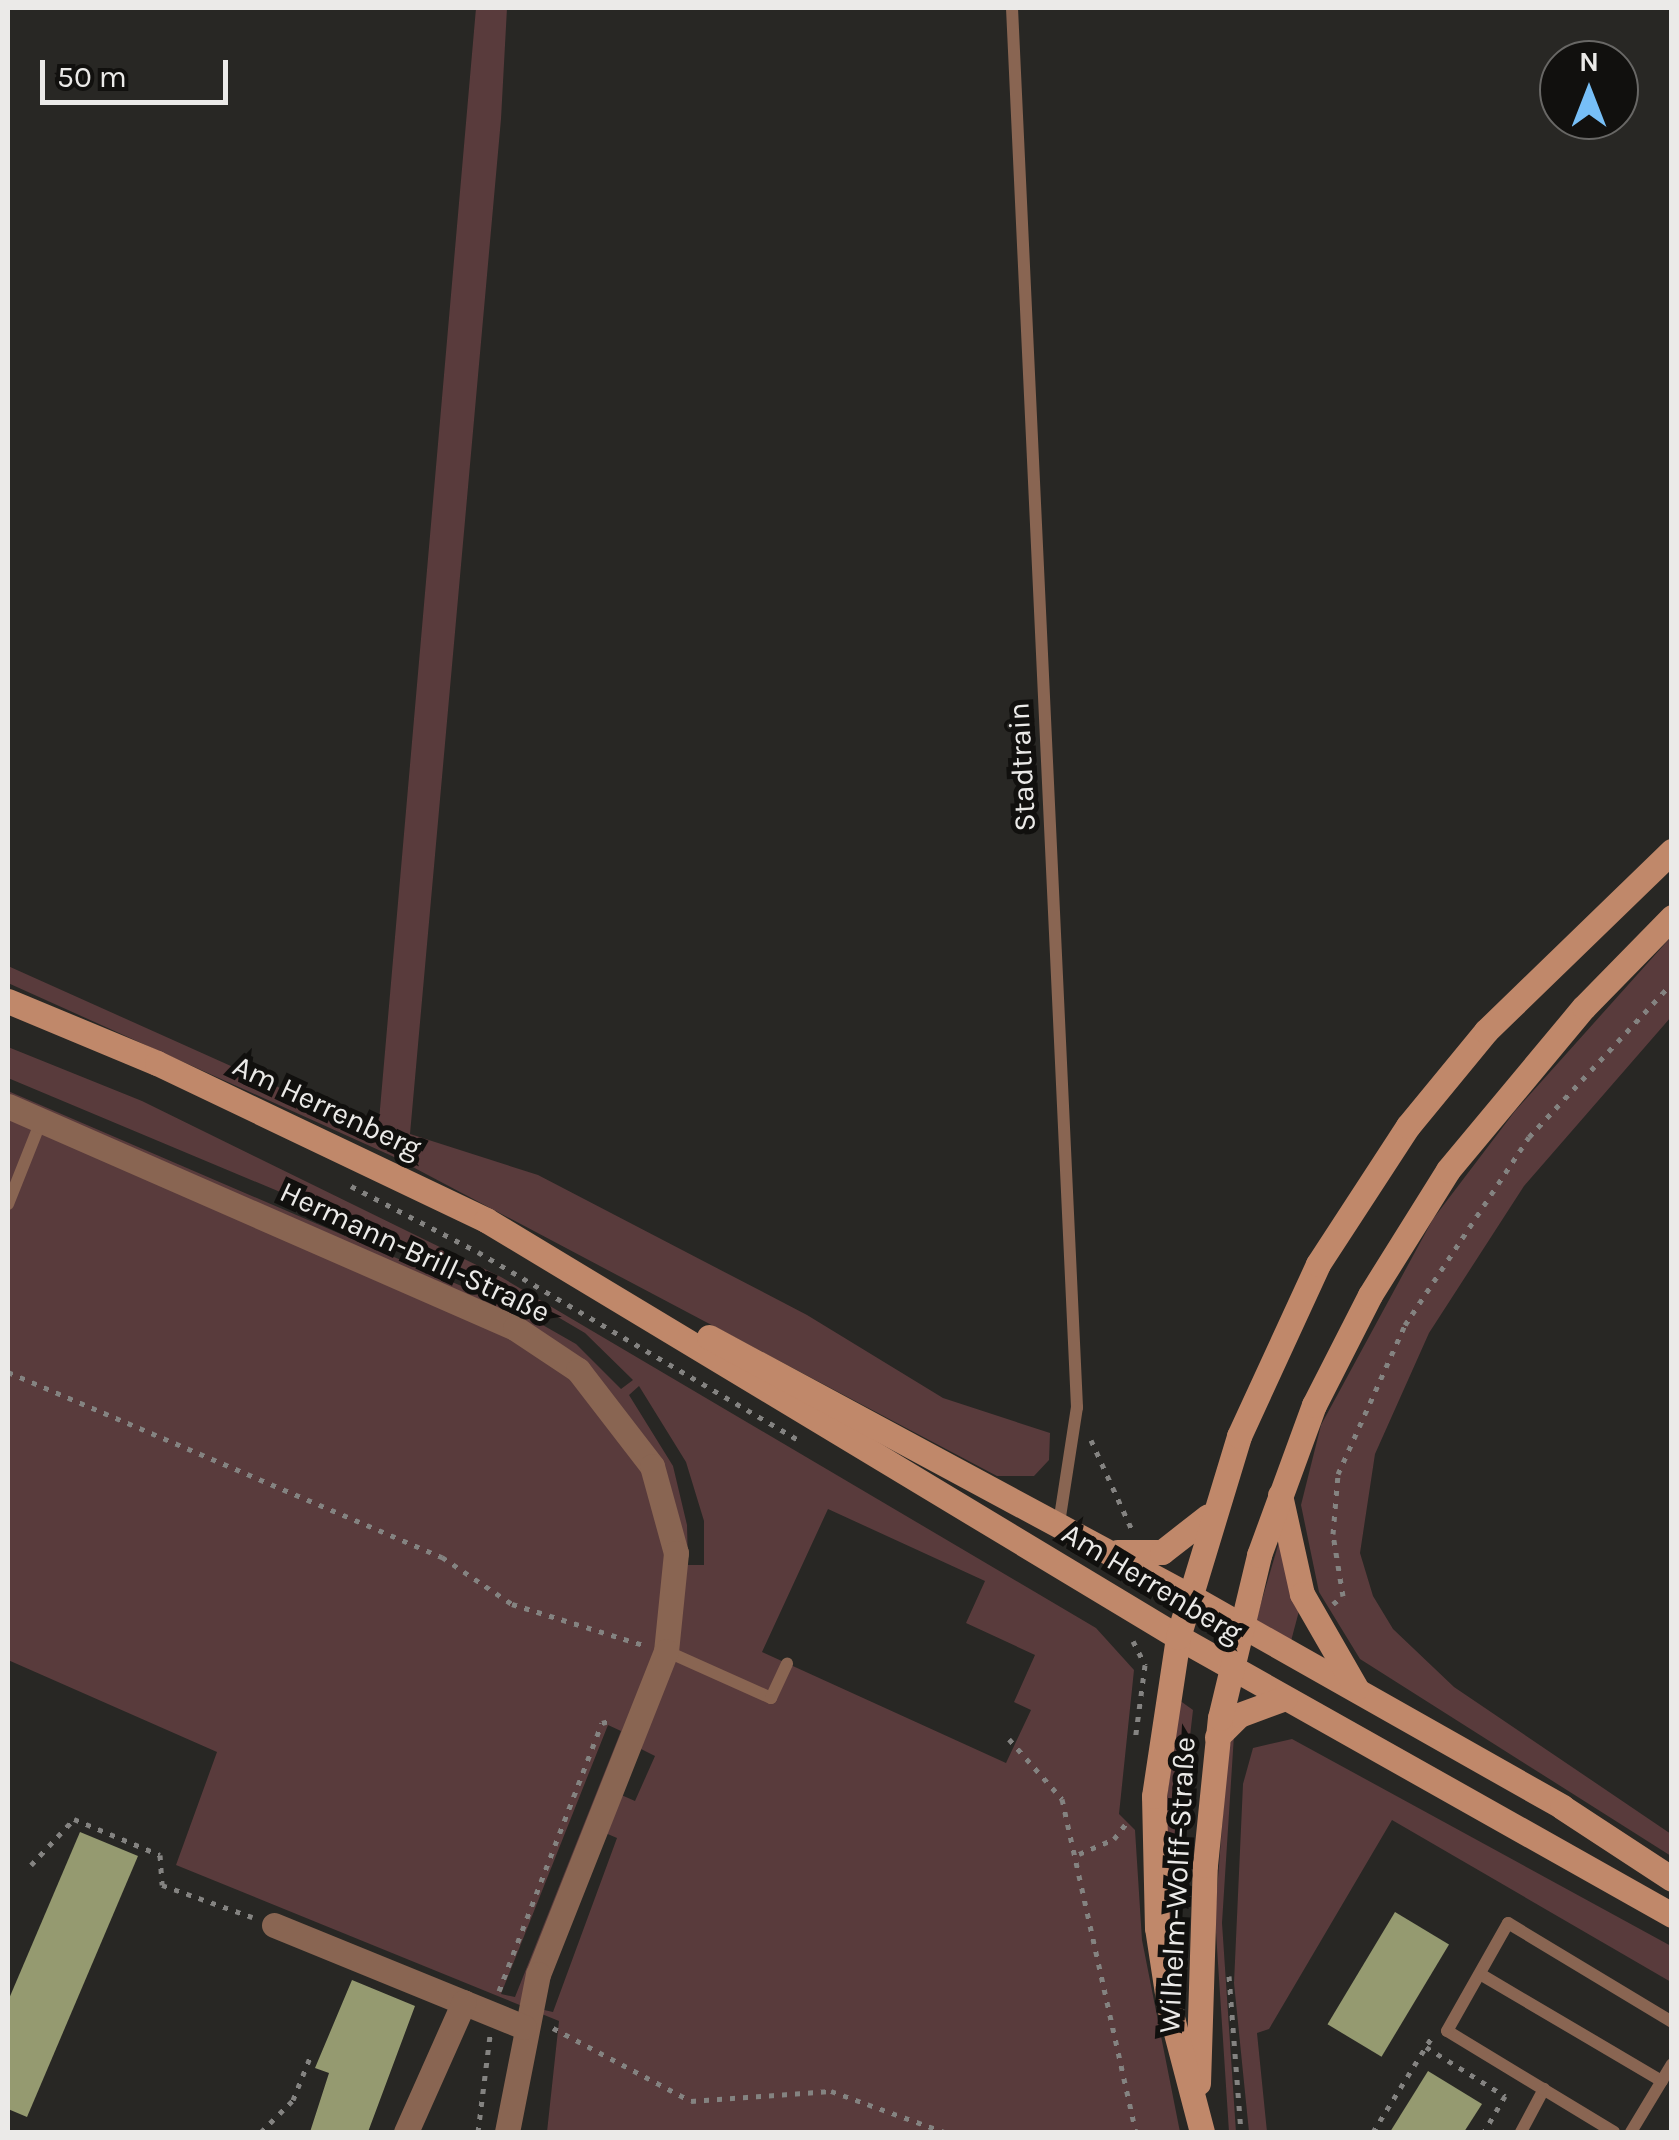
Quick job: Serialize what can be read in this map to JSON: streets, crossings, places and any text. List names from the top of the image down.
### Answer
{
  "streets": {
    "main road": ["Am Herrenberg", "Wilhelm-Wolff-Straße"],
    "street": ["Hermann-Brill-Straße"],
    "lane": ["Stadtrain"]
  },
  "crossings": [
    ["Stadtrain", "Am Herrenberg"],
    ["Am Herrenberg", "Wilhelm-Wolff-Straße"]
  ],
  "scale_bar": "50 m",
  "north": "top"
}
